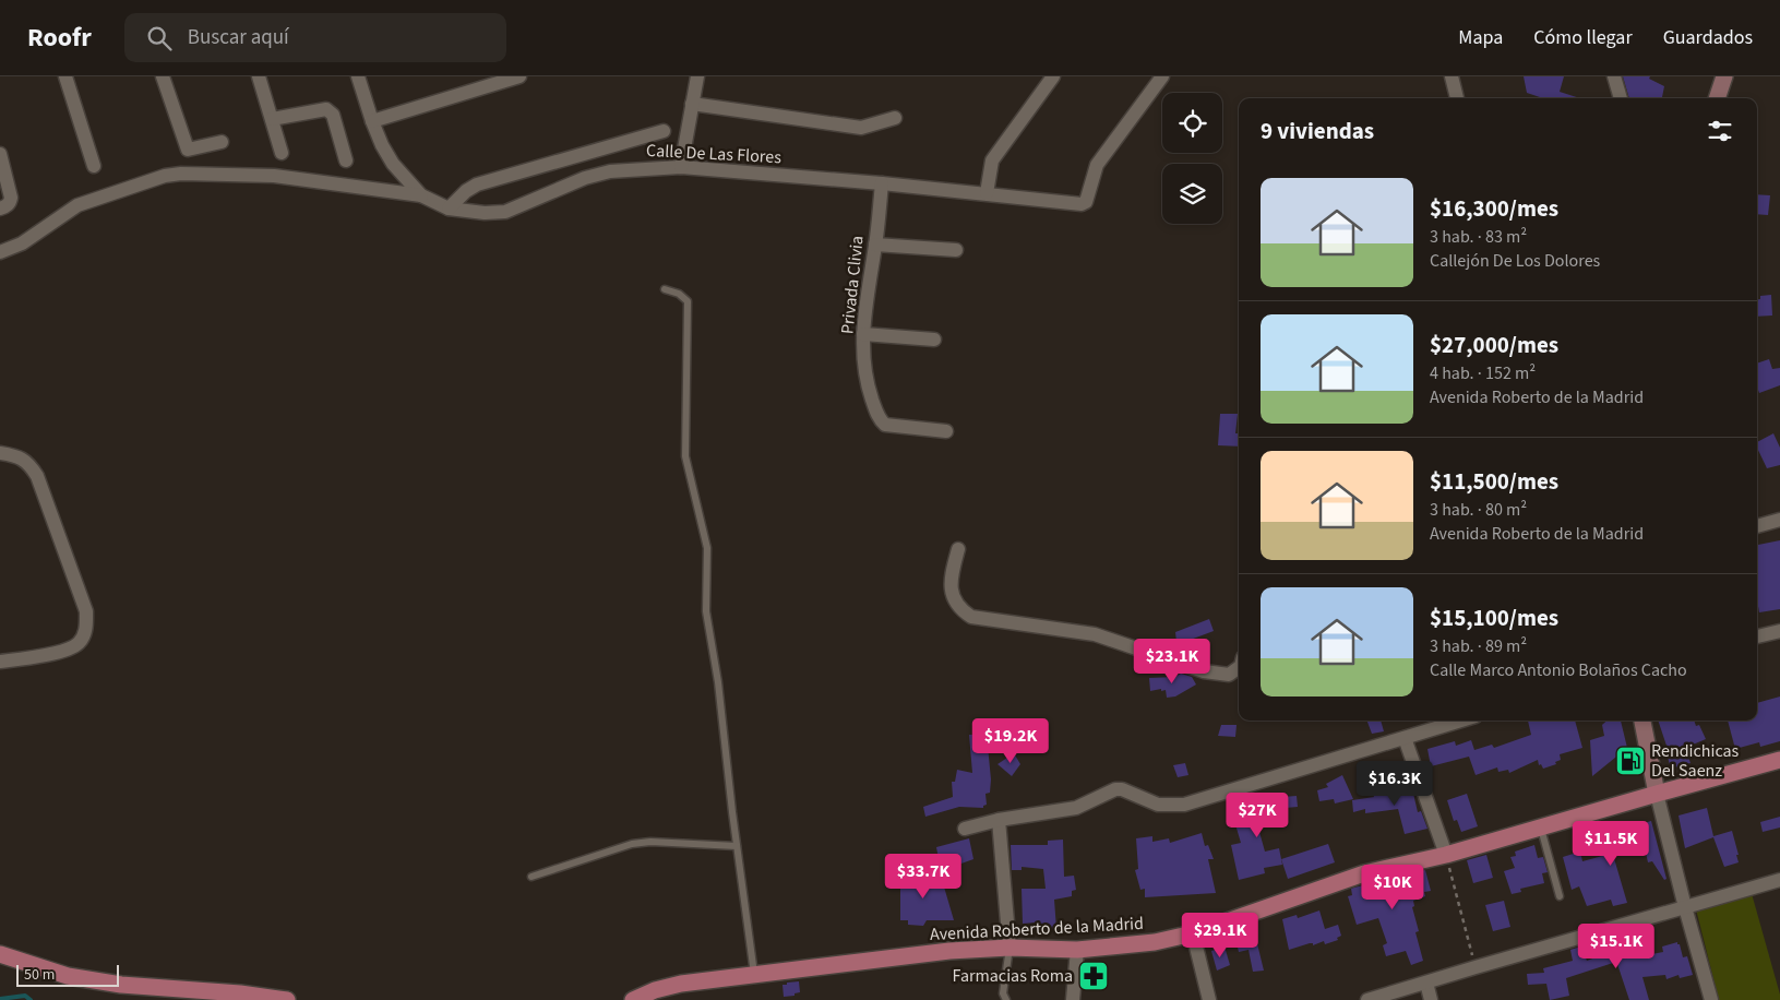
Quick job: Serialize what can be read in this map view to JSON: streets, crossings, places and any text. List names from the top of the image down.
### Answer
{
  "streets": {
    "main road": ["Avenida Roberto de la Madrid"],
    "street": ["Calle De Las Flores", "Privada Clivia"]
  },
  "crossings": [
    ["Calle De Las Flores", "Privada Clivia"]
  ],
  "places": {
    "fuel station": ["Rendichicas Del Saenz"],
    "pharmacy": ["Farmacias Roma"]
  },
  "scale_bar": "50 m",
  "page": {
    "header": "Roofr",
    "search": "Buscar aquí",
    "nav": ["Mapa", "Cómo llegar", "Guardados"],
    "heading": "9 viviendas",
    "list": [
      {
        "name": "$16,300/mes",
        "note": "3 hab. · 83 m² · Callejón De Los Dolores"
      },
      {
        "name": "$27,000/mes",
        "note": "4 hab. · 152 m² · Avenida Roberto de la Madrid"
      },
      {
        "name": "$11,500/mes",
        "note": "3 hab. · 80 m² · Avenida Roberto de la Madrid"
      },
      {
        "name": "$15,100/mes",
        "note": "3 hab. · 89 m² · Calle Marco Antonio Bolaños Cacho"
      }
    ],
    "price": [
      "$23.1K",
      "$19.2K",
      "$16.3K",
      "$27K",
      "$11.5K",
      "$33.7K",
      "$10K",
      "$29.1K",
      "$15.1K"
    ],
    "scale": "50 m"
  }
}
